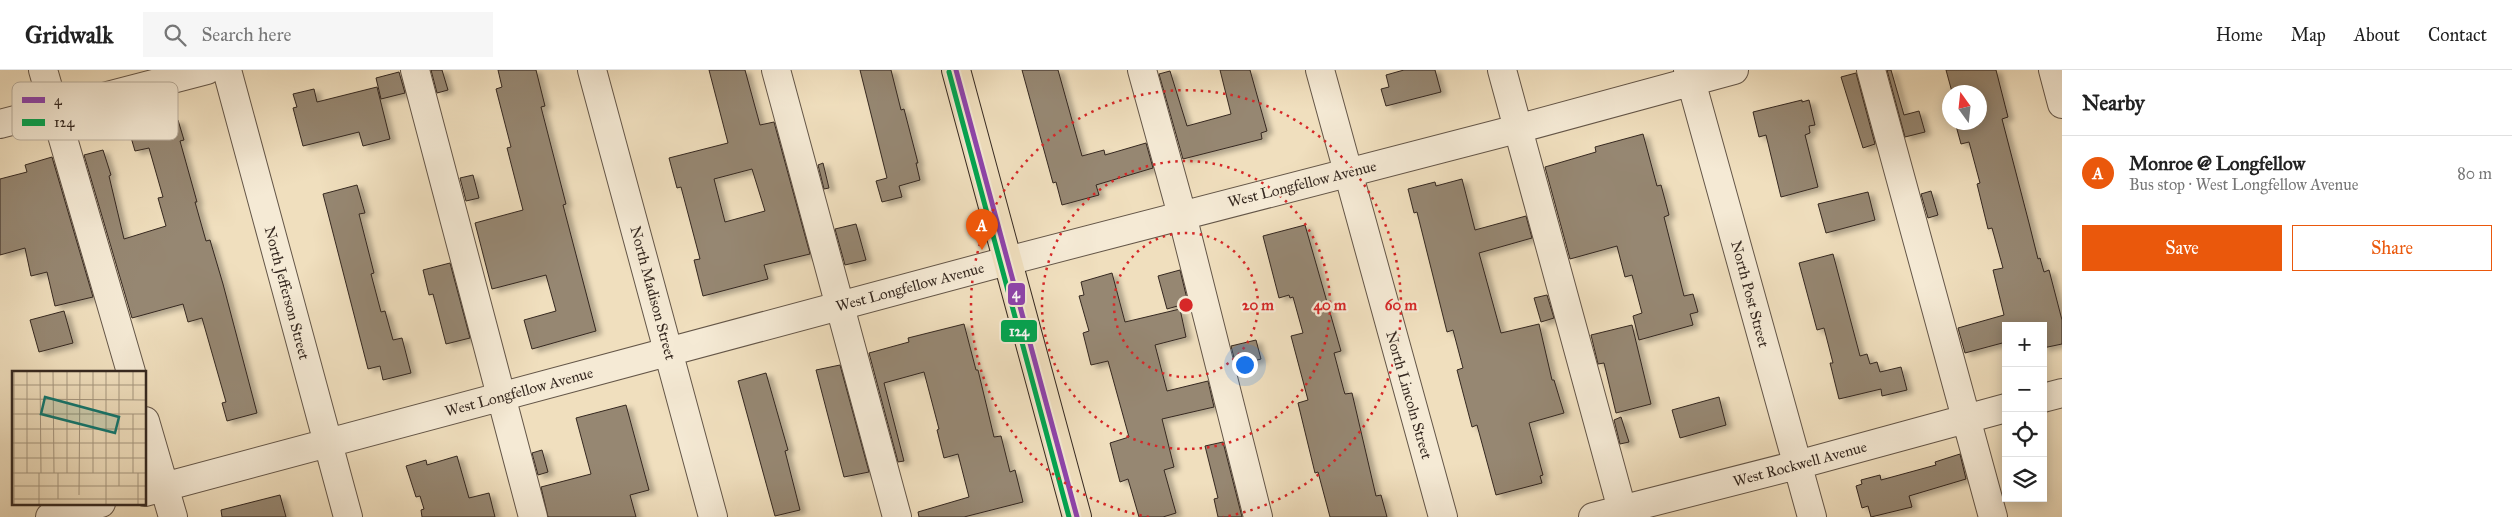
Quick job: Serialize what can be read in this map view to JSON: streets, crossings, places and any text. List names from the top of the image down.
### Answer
{
  "streets": {
    "street": [
      "West Longfellow Avenue",
      "North Jefferson Street",
      "North Madison Street",
      "North Post Street",
      "North Lincoln Street",
      "West Rockwell Avenue"
    ]
  },
  "crossings": [
    ["West Longfellow Avenue", "North Jefferson Street"],
    ["West Longfellow Avenue", "North Madison Street"],
    ["West Longfellow Avenue", "North Post Street"],
    ["West Longfellow Avenue", "North Lincoln Street"],
    ["North Post Street", "West Rockwell Avenue"]
  ],
  "lines": ["transit line 4", "transit line 124"],
  "legend": ["4", "124"],
  "north": "top",
  "page": {
    "header": "Gridwalk",
    "search": "Search here",
    "nav": [
      "Home",
      "Map",
      "About",
      "Contact"
    ],
    "heading": "Nearby",
    "list": [
      {
        "mark": "A",
        "name": "Monroe @ Longfellow",
        "note": "Bus stop · West Longfellow Avenue",
        "value": "80 m"
      }
    ],
    "pins": "A",
    "buttons": ["Save", "Share"],
    "map_buttons": ["+", "−"]
  },
  "rings": ["20 m", "40 m", "60 m"]
}
